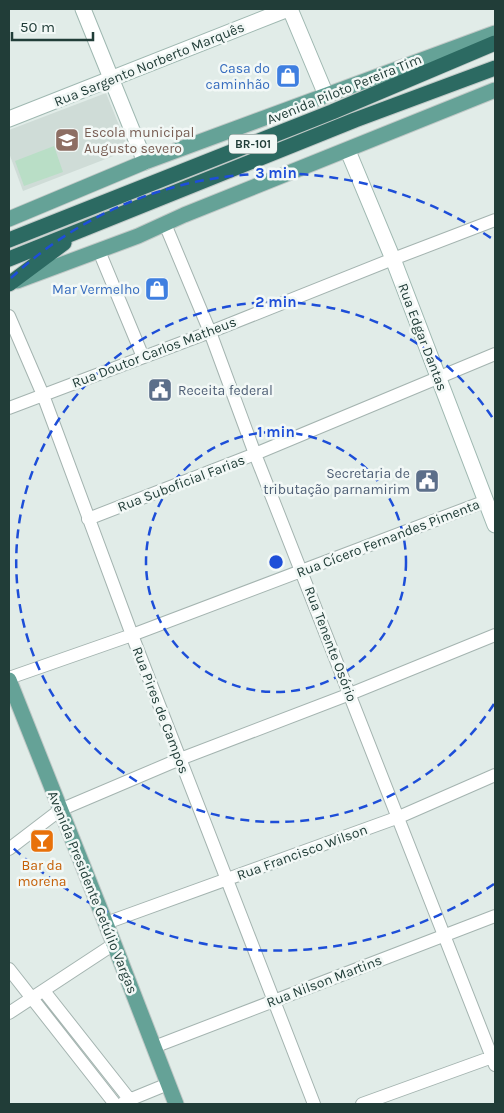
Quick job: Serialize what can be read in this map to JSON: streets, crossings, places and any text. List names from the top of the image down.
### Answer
{
  "streets": {
    "highway": ["Avenida Piloto Pereira Tim", "BR-101"],
    "main road": ["Rua Sargento Norberto Marquês", "Rua Edgar Dantas", "Avenida Presidente Getúlio Vargas"],
    "street": [
      "Rua Doutor Carlos Matheus",
      "Rua Suboficial Farias",
      "Rua Cícero Fernandes Pimenta",
      "Rua Tenente Osório",
      "Rua Pires de Campos",
      "Rua Francisco Wilson",
      "Rua Nilson Martins"
    ]
  },
  "crossings": [
    ["Rua Edgar Dantas", "Rua Doutor Carlos Matheus"],
    ["Rua Edgar Dantas", "Rua Suboficial Farias"],
    ["Rua Edgar Dantas", "Rua Cícero Fernandes Pimenta"],
    ["Rua Doutor Carlos Matheus", "Rua Tenente Osório"],
    ["Rua Doutor Carlos Matheus", "Rua Pires de Campos"],
    ["Rua Suboficial Farias", "Rua Tenente Osório"],
    ["Rua Suboficial Farias", "Rua Pires de Campos"],
    ["Rua Cícero Fernandes Pimenta", "Rua Tenente Osório"],
    ["Rua Cícero Fernandes Pimenta", "Rua Pires de Campos"],
    ["Rua Cícero Fernandes Pimenta", "Avenida Presidente Getúlio Vargas"],
    ["Rua Tenente Osório", "Rua Francisco Wilson"],
    ["Rua Tenente Osório", "Rua Nilson Martins"],
    ["Rua Pires de Campos", "Rua Francisco Wilson"],
    ["Rua Pires de Campos", "Rua Nilson Martins"],
    ["Rua Francisco Wilson", "Avenida Presidente Getúlio Vargas"],
    ["Avenida Presidente Getúlio Vargas", "Rua Nilson Martins"]
  ],
  "places": {
    "shop": ["Casa do caminhão", "Mar Vermelho"],
    "school or university": ["Escola municipal Augusto severo"],
    "public building": ["Receita federal", "Secretaria de tributação parnamirim"],
    "bar": ["Bar da morena"]
  },
  "scale_bar": "50 m",
  "rings": ["3 min", "2 min", "1 min"]
}
